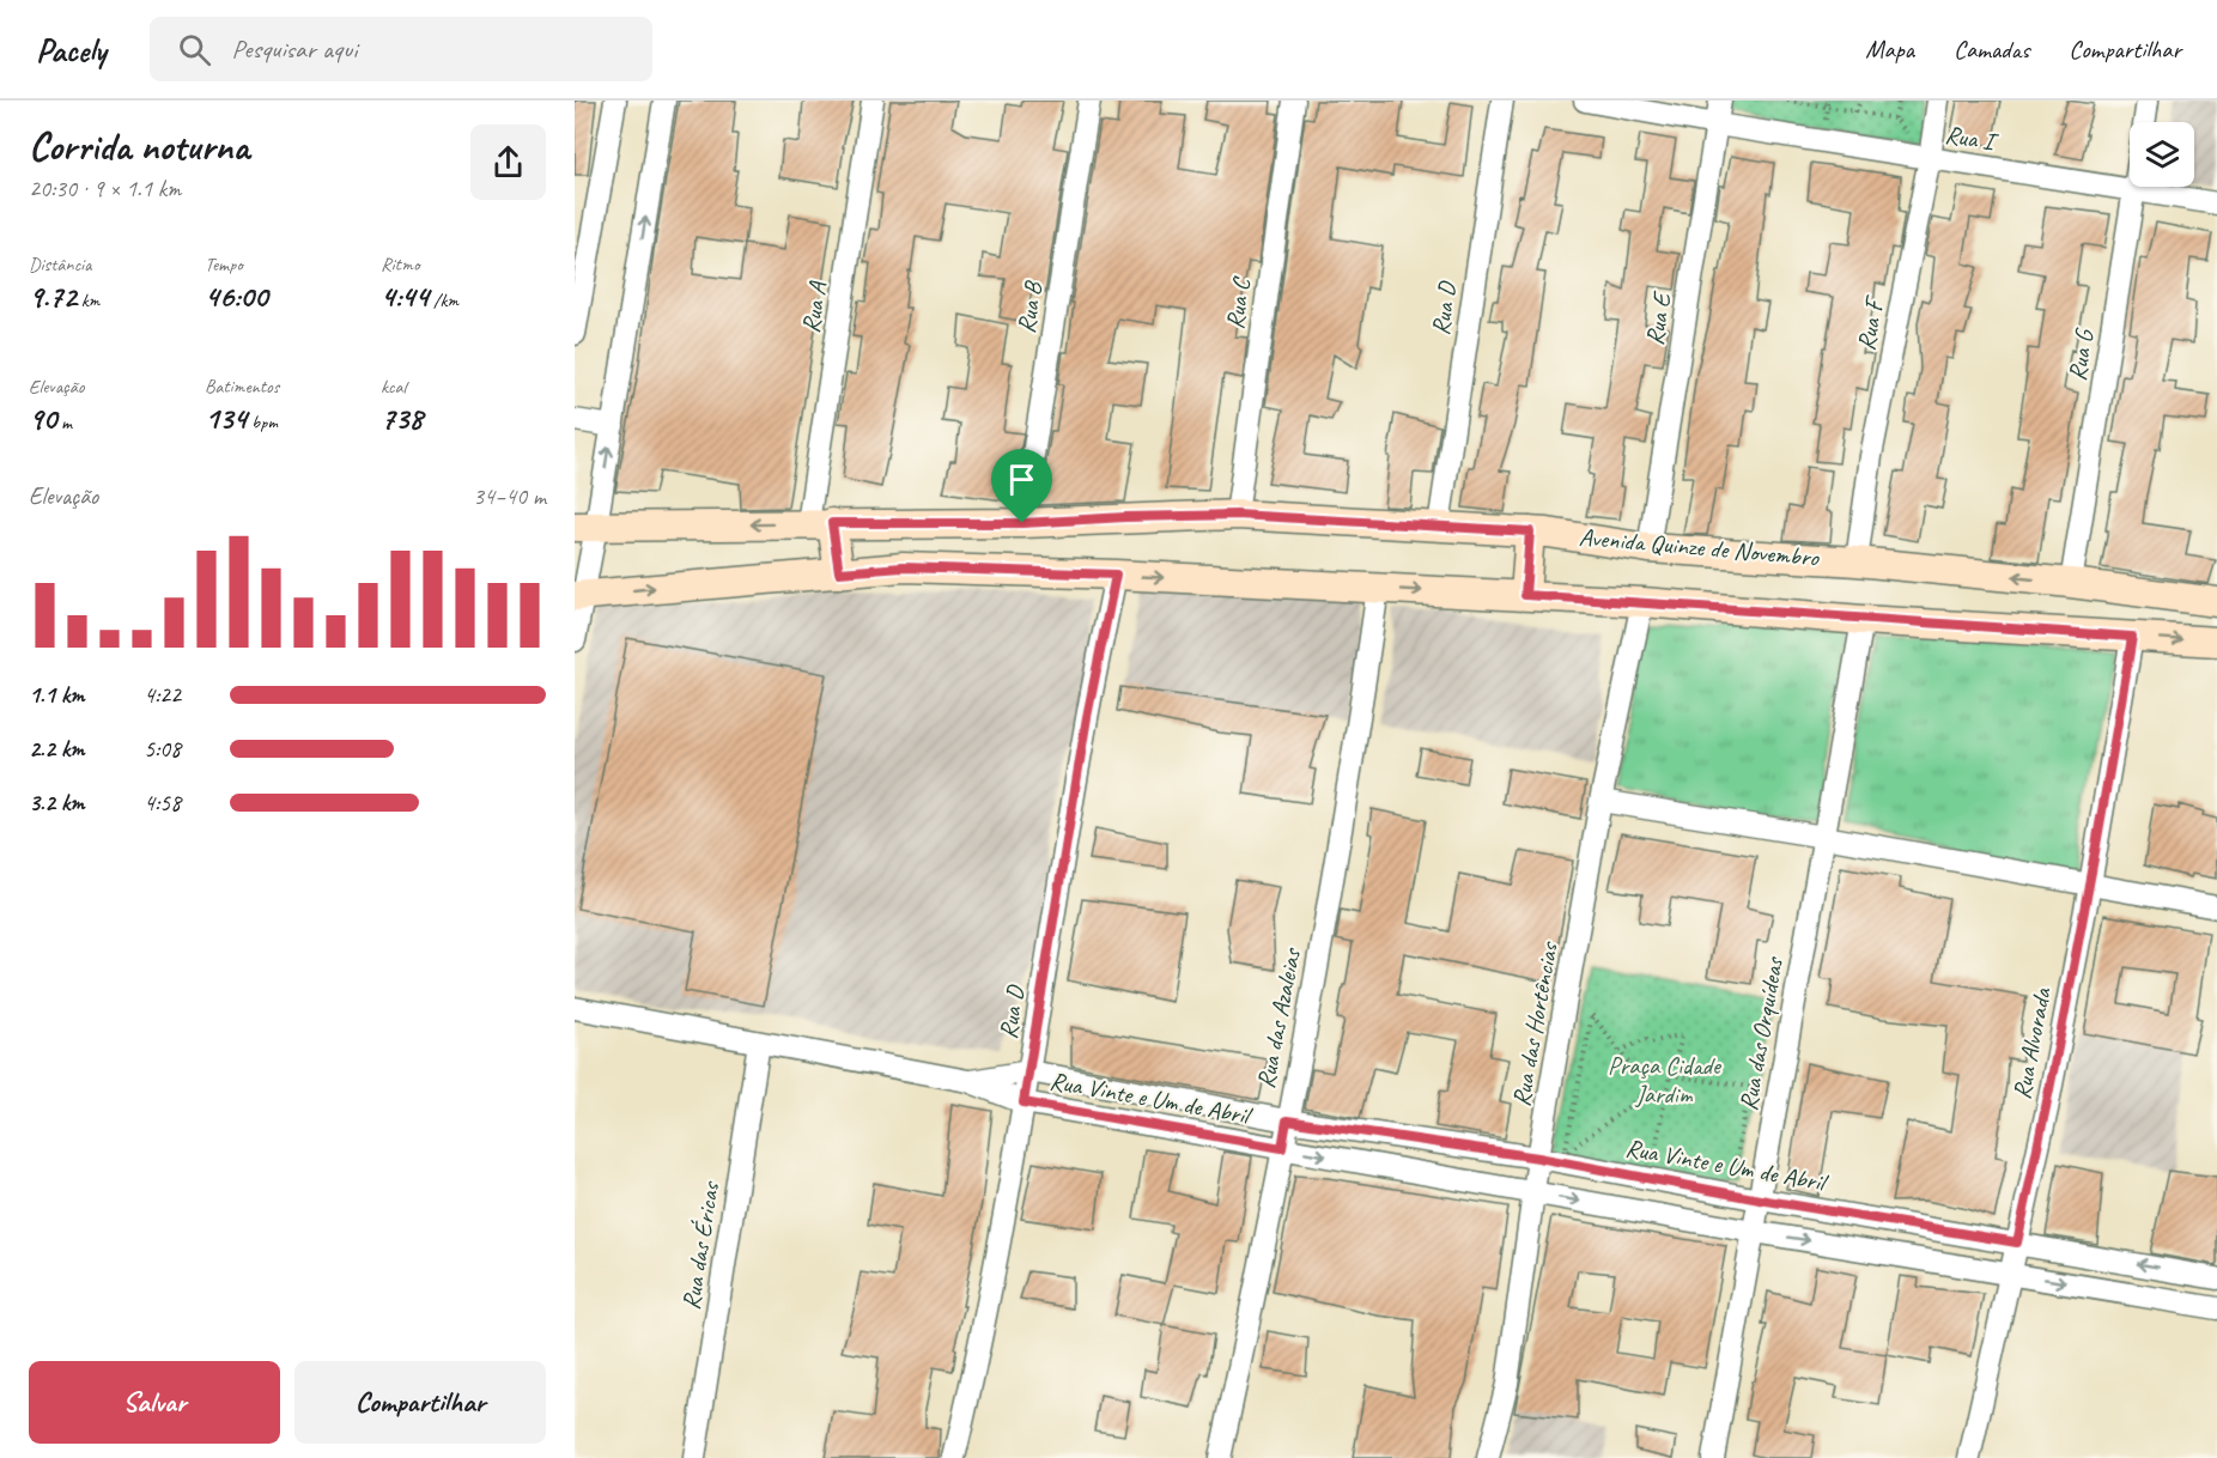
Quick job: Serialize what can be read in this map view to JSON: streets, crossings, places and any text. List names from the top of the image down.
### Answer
{
  "streets": {
    "main road": ["Avenida Quinze de Novembro"],
    "street": [
      "Rua I",
      "Rua C",
      "Rua A",
      "Rua B",
      "Rua D",
      "Rua E",
      "Rua F",
      "Rua G",
      "Rua das Azaleias",
      "Rua das Hortências",
      "Rua das Orquídeas",
      "Rua Alvorada",
      "Rua Vinte e Um de Abril",
      "Rua das Éricas"
    ]
  },
  "crossings": [
    ["Rua I", "Rua E"],
    ["Rua I", "Rua F"],
    ["Rua I", "Rua G"],
    ["Rua C", "Avenida Quinze de Novembro"],
    ["Rua A", "Avenida Quinze de Novembro"],
    ["Rua B", "Avenida Quinze de Novembro"],
    ["Rua D", "Avenida Quinze de Novembro"],
    ["Rua D", "Rua Vinte e Um de Abril"],
    ["Rua E", "Avenida Quinze de Novembro"],
    ["Rua F", "Avenida Quinze de Novembro"],
    ["Rua G", "Avenida Quinze de Novembro"],
    ["Rua das Azaleias", "Rua Vinte e Um de Abril"],
    ["Rua das Hortências", "Rua Vinte e Um de Abril"],
    ["Rua das Orquídeas", "Rua Vinte e Um de Abril"],
    ["Rua Alvorada", "Rua Vinte e Um de Abril"],
    ["Rua Vinte e Um de Abril", "Rua das Éricas"]
  ],
  "parks": ["Praça Cidade Jardim"],
  "page": {
    "header": "Pacely",
    "search": "Pesquisar aqui",
    "nav": ["Mapa", "Camadas", "Compartilhar"],
    "heading": ["Corrida noturna", "20:30 · 9 × 1.1 km"],
    "stats": [
      ["Distância", "9.72 km"],
      ["Tempo", "46:00"],
      ["Ritmo", "4:44 /km"],
      ["Elevação", "90 m"],
      ["Batimentos", "134 bpm"],
      ["kcal", "738"]
    ],
    "chart": ["Elevação", "34–40 m"],
    "list": [
      {
        "name": "1.1 km",
        "note": "4:22"
      },
      {
        "name": "2.2 km",
        "note": "5:08"
      },
      {
        "name": "3.2 km",
        "note": "4:58"
      }
    ],
    "buttons": ["Salvar", "Compartilhar"]
  }
}
